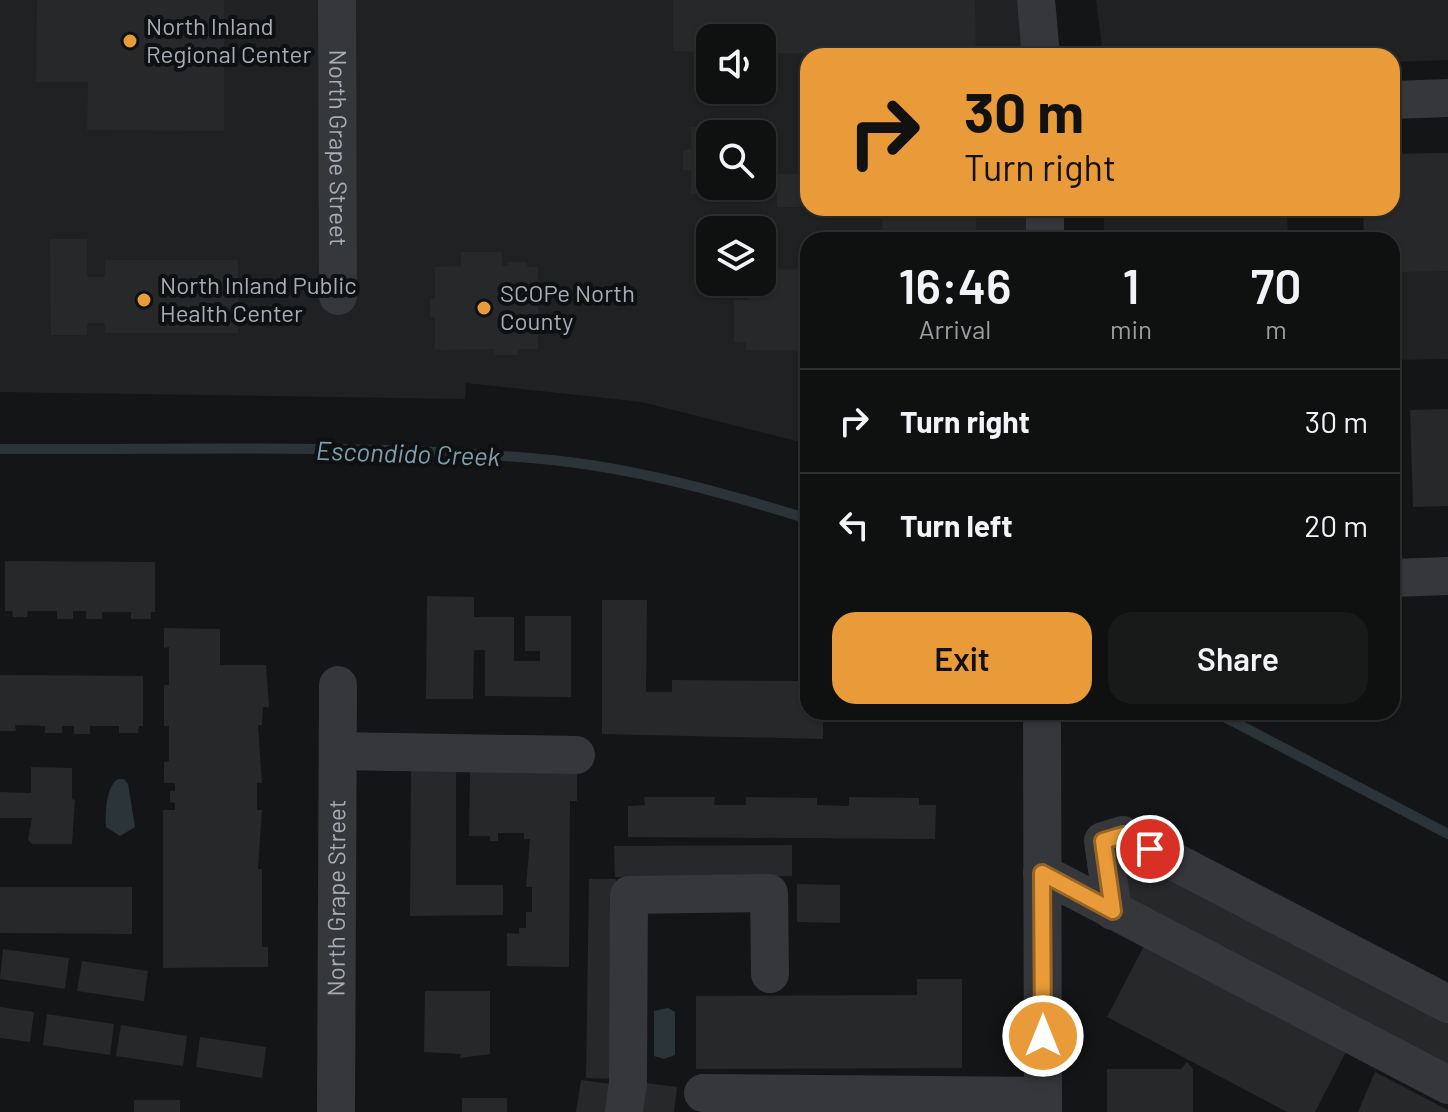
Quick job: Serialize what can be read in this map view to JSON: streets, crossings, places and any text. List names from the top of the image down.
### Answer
{
  "streets": {
    "street": ["North Grape Street"]
  },
  "water": ["Escondido Creek"],
  "places": ["North Inland Regional Center", "North Inland Public Health Center", "SCOPe North County"],
  "page": {
    "turn": ["30 m", "Turn right"],
    "eta": [
      "16:46",
      "Arrival",
      "1",
      "min",
      "70",
      "m"
    ],
    "list": [
      {
        "name": "Turn right",
        "value": "30 m"
      },
      {
        "name": "Turn left",
        "value": "20 m"
      }
    ],
    "buttons": ["Exit", "Share"]
  }
}
